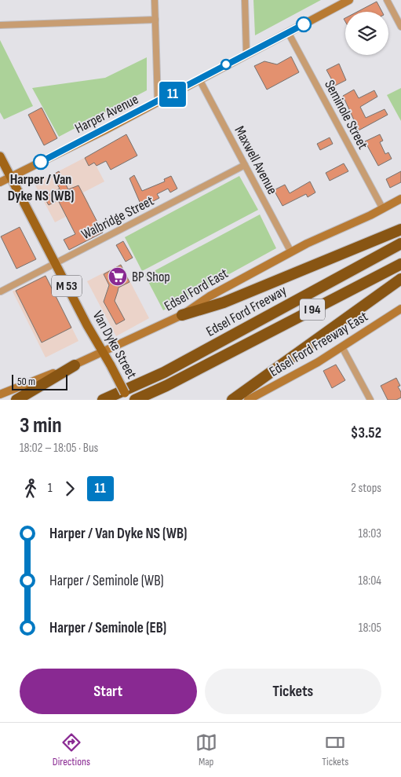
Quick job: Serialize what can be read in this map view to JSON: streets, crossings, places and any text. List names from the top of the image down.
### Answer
{
  "streets": {
    "highway": ["I 94", "Edsel Ford Freeway"],
    "main road": ["M 53", "Van Dyke Street"],
    "street": [
      "Harper Avenue",
      "Seminole Street",
      "Maxwell Avenue",
      "Walbridge Street",
      "Edsel Ford East",
      "Edsel Ford Freeway East"
    ]
  },
  "crossings": [
    ["Harper Avenue", "Seminole Street"],
    ["Harper Avenue", "Maxwell Avenue"],
    ["Harper Avenue", "Van Dyke Street"],
    ["Seminole Street", "Edsel Ford East"],
    ["Maxwell Avenue", "Walbridge Street"],
    ["Maxwell Avenue", "Edsel Ford East"],
    ["Walbridge Street", "Van Dyke Street"],
    ["Edsel Ford East", "Van Dyke Street"]
  ],
  "places": {
    "other": ["Harper / Van Dyke NS (WB)"],
    "supermarket": ["BP Shop"]
  },
  "lines": ["bus line 11"],
  "scale_bar": "50 m",
  "page": {
    "on_map": "11",
    "scale": "50 m",
    "heading": ["3 min", "18:02 – 18:05 · Bus", "$3.52"],
    "legs": ["1", "11", "2 stops"],
    "list": [
      {
        "name": "Harper / Van Dyke NS (WB)",
        "value": "18:03"
      },
      {
        "name": "Harper / Seminole (WB)",
        "value": "18:04"
      },
      {
        "name": "Harper / Seminole (EB)",
        "value": "18:05"
      }
    ],
    "buttons": ["Start", "Tickets"],
    "tabs": ["Directions", "Map", "Tickets"]
  }
}
